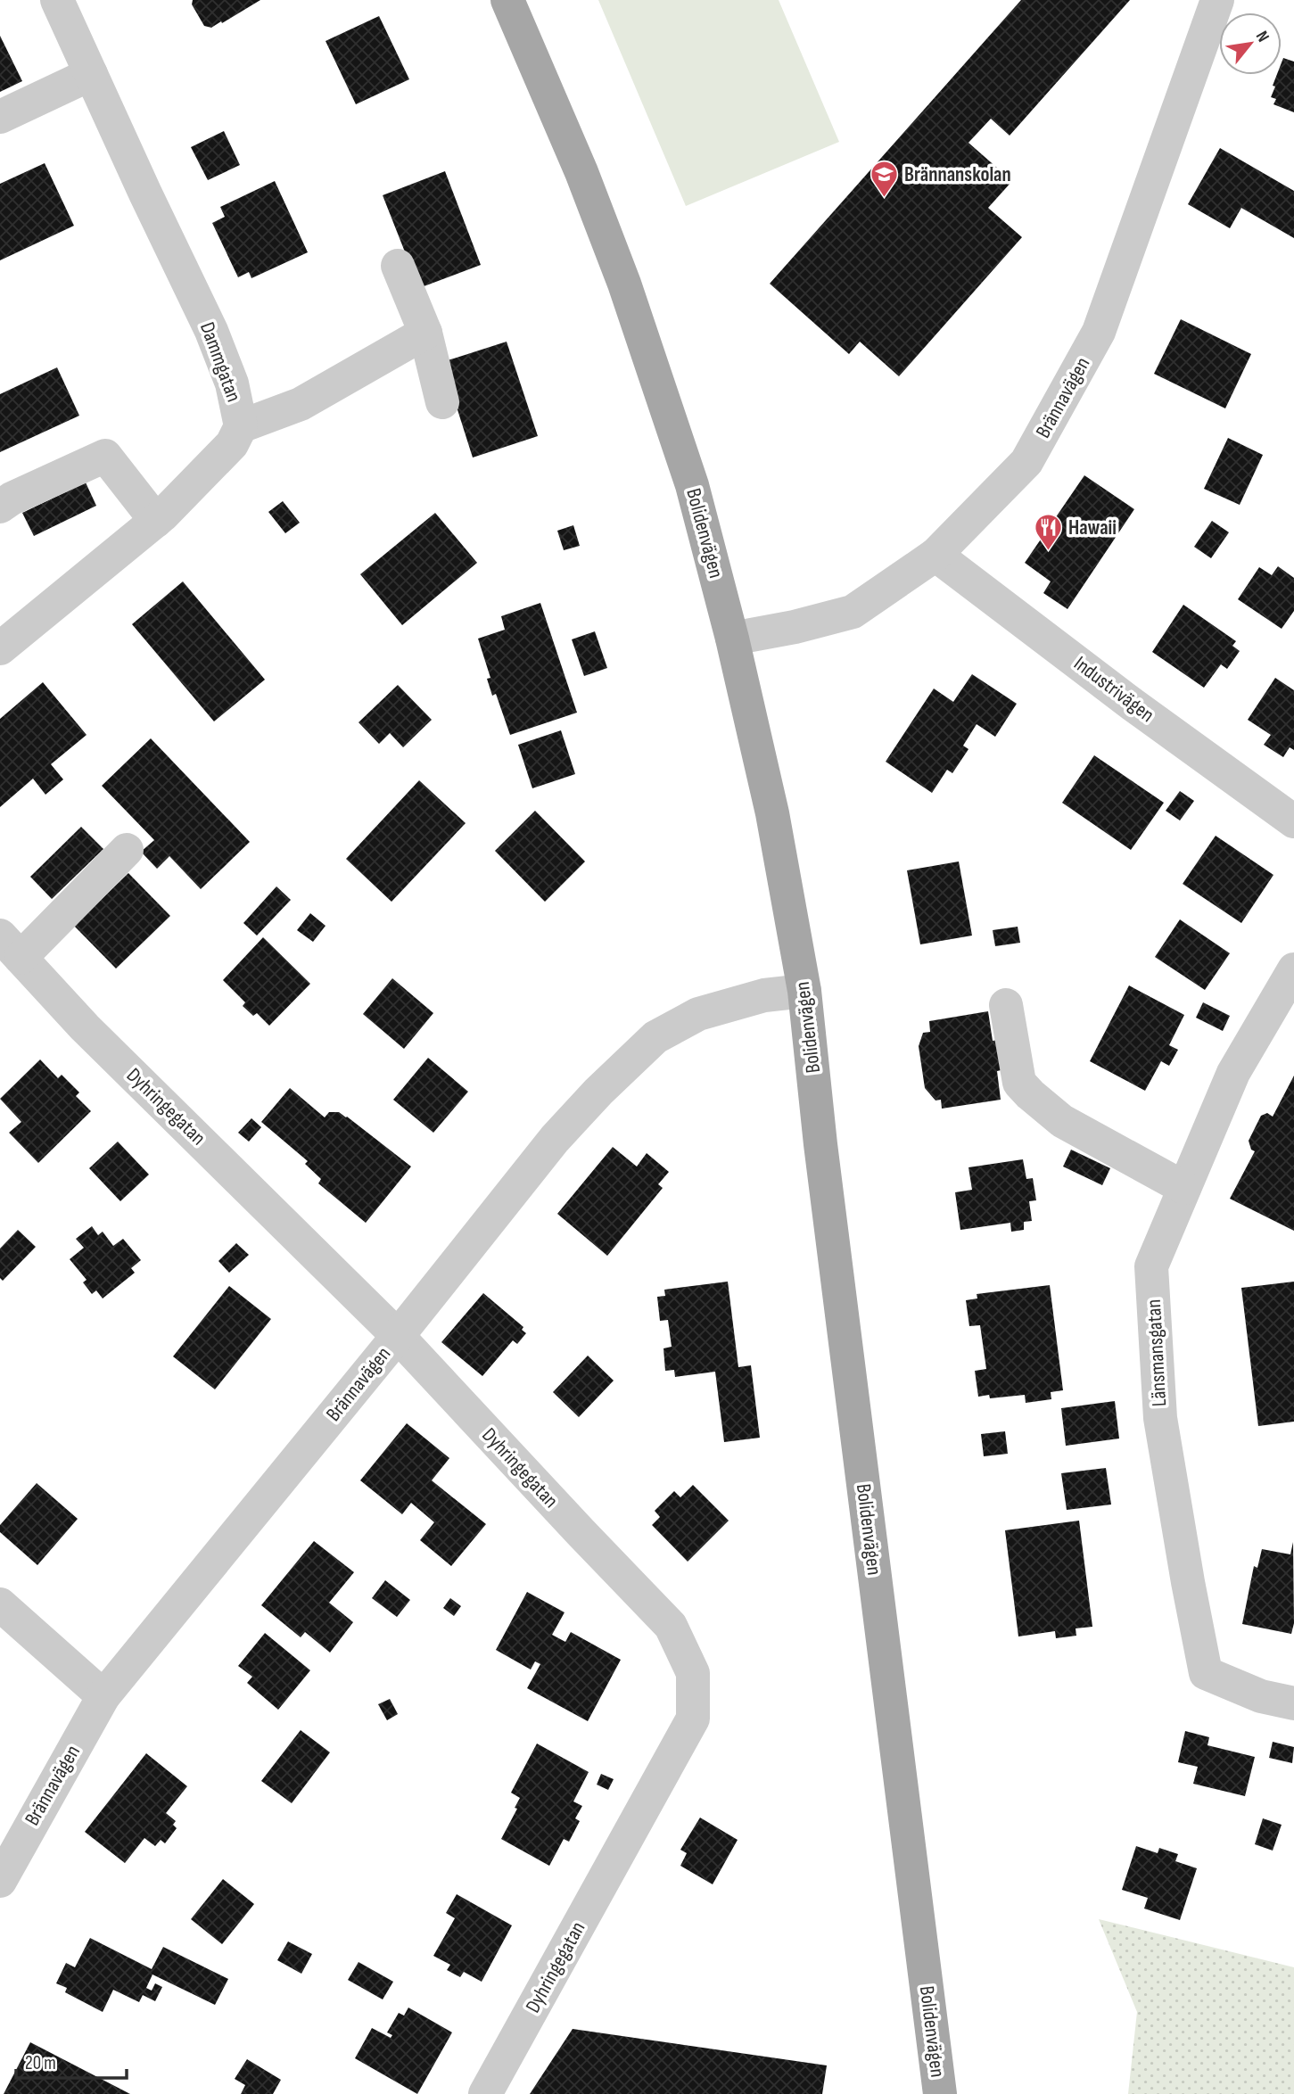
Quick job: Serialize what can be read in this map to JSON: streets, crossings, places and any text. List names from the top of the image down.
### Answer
{
  "streets": {
    "main road": ["Bolidenvägen"],
    "street": [
      "Dammgatan",
      "Brännavägen",
      "Industrivägen",
      "Dyhringegatan",
      "Länsmansgatan"
    ]
  },
  "crossings": [
    ["Brännavägen", "Bolidenvägen"],
    ["Brännavägen", "Industrivägen"],
    ["Brännavägen", "Dyhringegatan"]
  ],
  "places": {
    "school or university": ["Brännanskolan"],
    "restaurant": ["Hawaii"]
  },
  "scale_bar": "20 m",
  "north": "top right"
}
